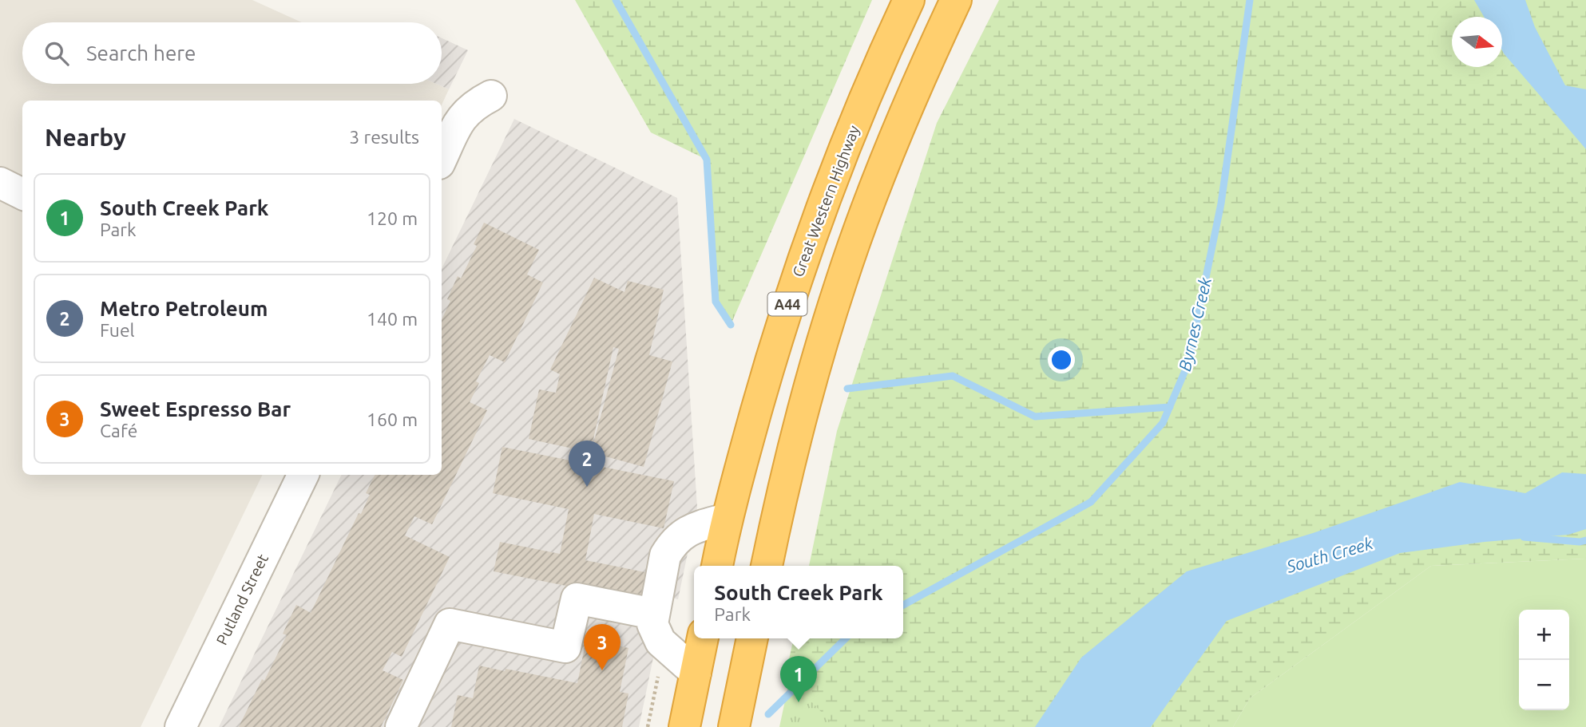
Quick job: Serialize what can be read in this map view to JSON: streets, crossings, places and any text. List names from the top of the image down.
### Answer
{
  "streets": {
    "highway": ["Great Western Highway", "A44"],
    "street": ["Putland Street"]
  },
  "water": ["Byrnes Creek", "South Creek"],
  "north": "right",
  "page": {
    "search": "Search here",
    "heading": ["Nearby", "3 results"],
    "list": [
      {
        "mark": "1",
        "name": "South Creek Park",
        "note": "Park",
        "value": "120 m"
      },
      {
        "mark": "2",
        "name": "Metro Petroleum",
        "note": "Fuel",
        "value": "140 m"
      },
      {
        "mark": "3",
        "name": "Sweet Espresso Bar",
        "note": "Café",
        "value": "160 m"
      }
    ],
    "pins": ["2", "3", "1"],
    "popup": ["South Creek Park", "Park"],
    "map_buttons": ["+", "−"]
  }
}
